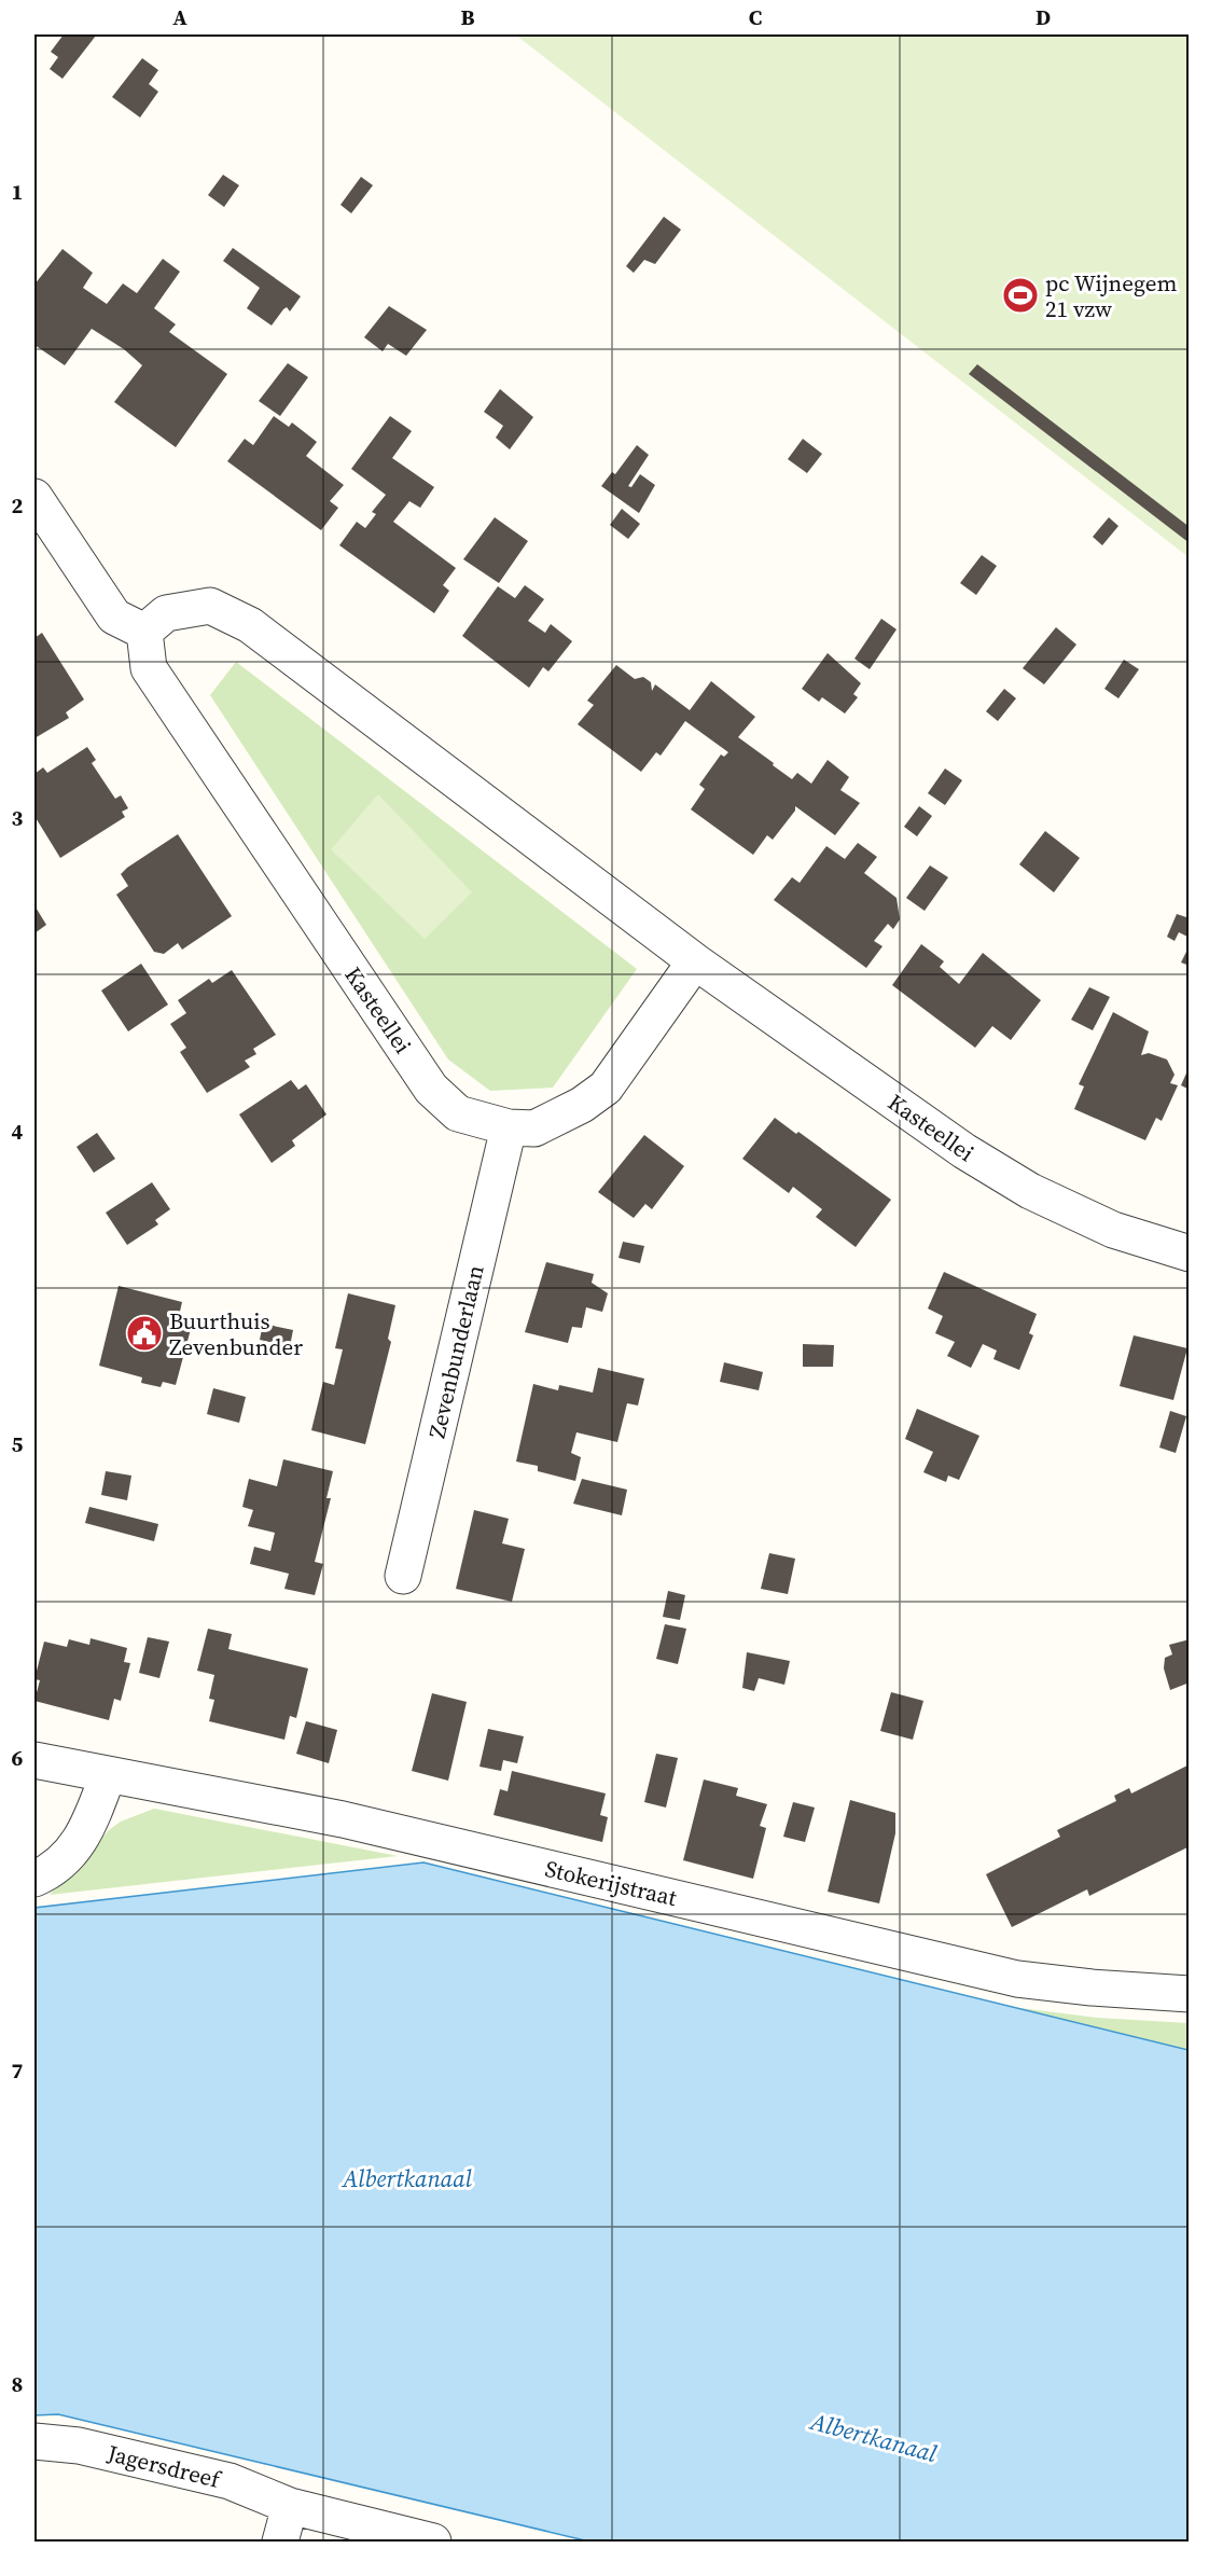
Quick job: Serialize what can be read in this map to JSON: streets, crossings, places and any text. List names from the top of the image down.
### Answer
{
  "streets": {
    "street": [
      "Kasteellei",
      "Zevenbunderlaan",
      "Stokerijstraat",
      "Jagersdreef"
    ]
  },
  "crossings": [
    ["Kasteellei", "Zevenbunderlaan"]
  ],
  "water": ["Albertkanaal"],
  "places": {
    "sports": ["pc Wijnegem 21 vzw"],
    "public building": ["Buurthuis Zevenbunder"]
  },
  "grid": {
    "columns": [
      "A",
      "B",
      "C",
      "D"
    ],
    "rows": [
      "1",
      "2",
      "3",
      "4",
      "5",
      "6",
      "7",
      "8"
    ]
  }
}
